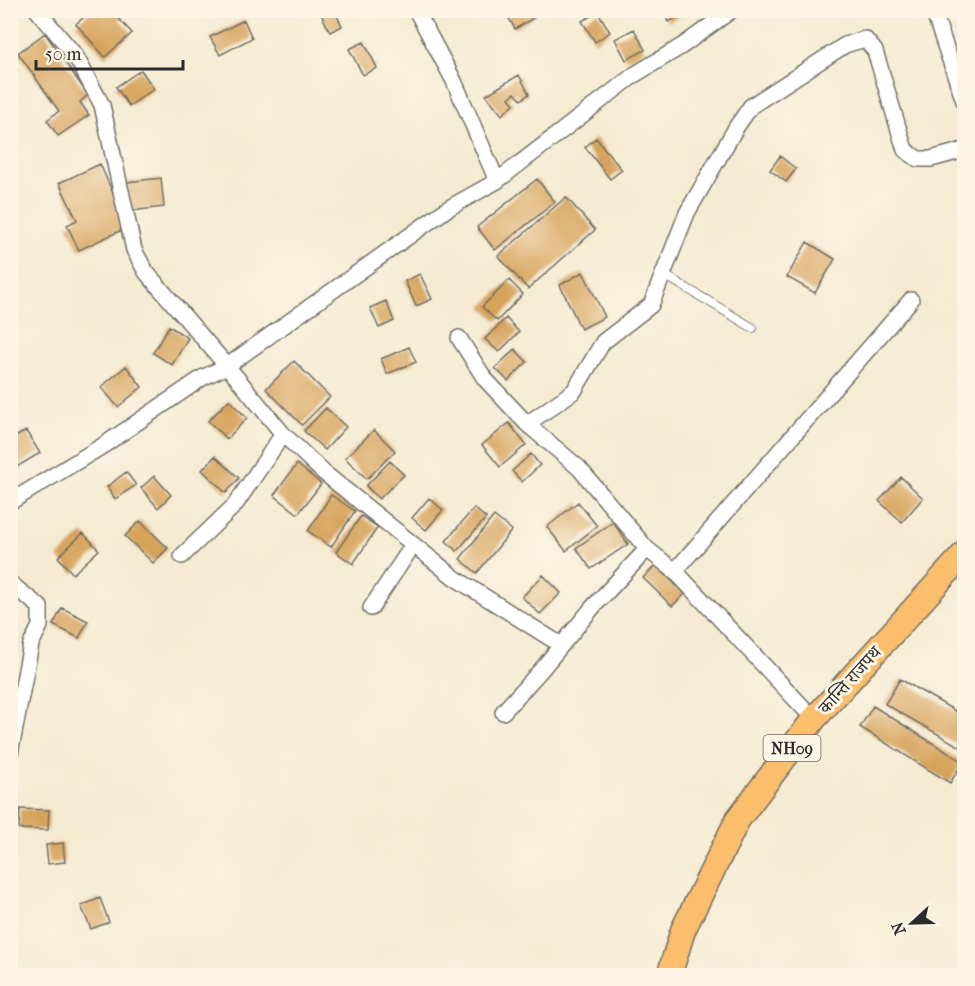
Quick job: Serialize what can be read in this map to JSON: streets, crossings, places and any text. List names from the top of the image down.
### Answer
{
  "streets": {
    "main road": ["कान्ति राजपथ", "NH09"]
  },
  "scale_bar": "50 m",
  "north": "left"
}
